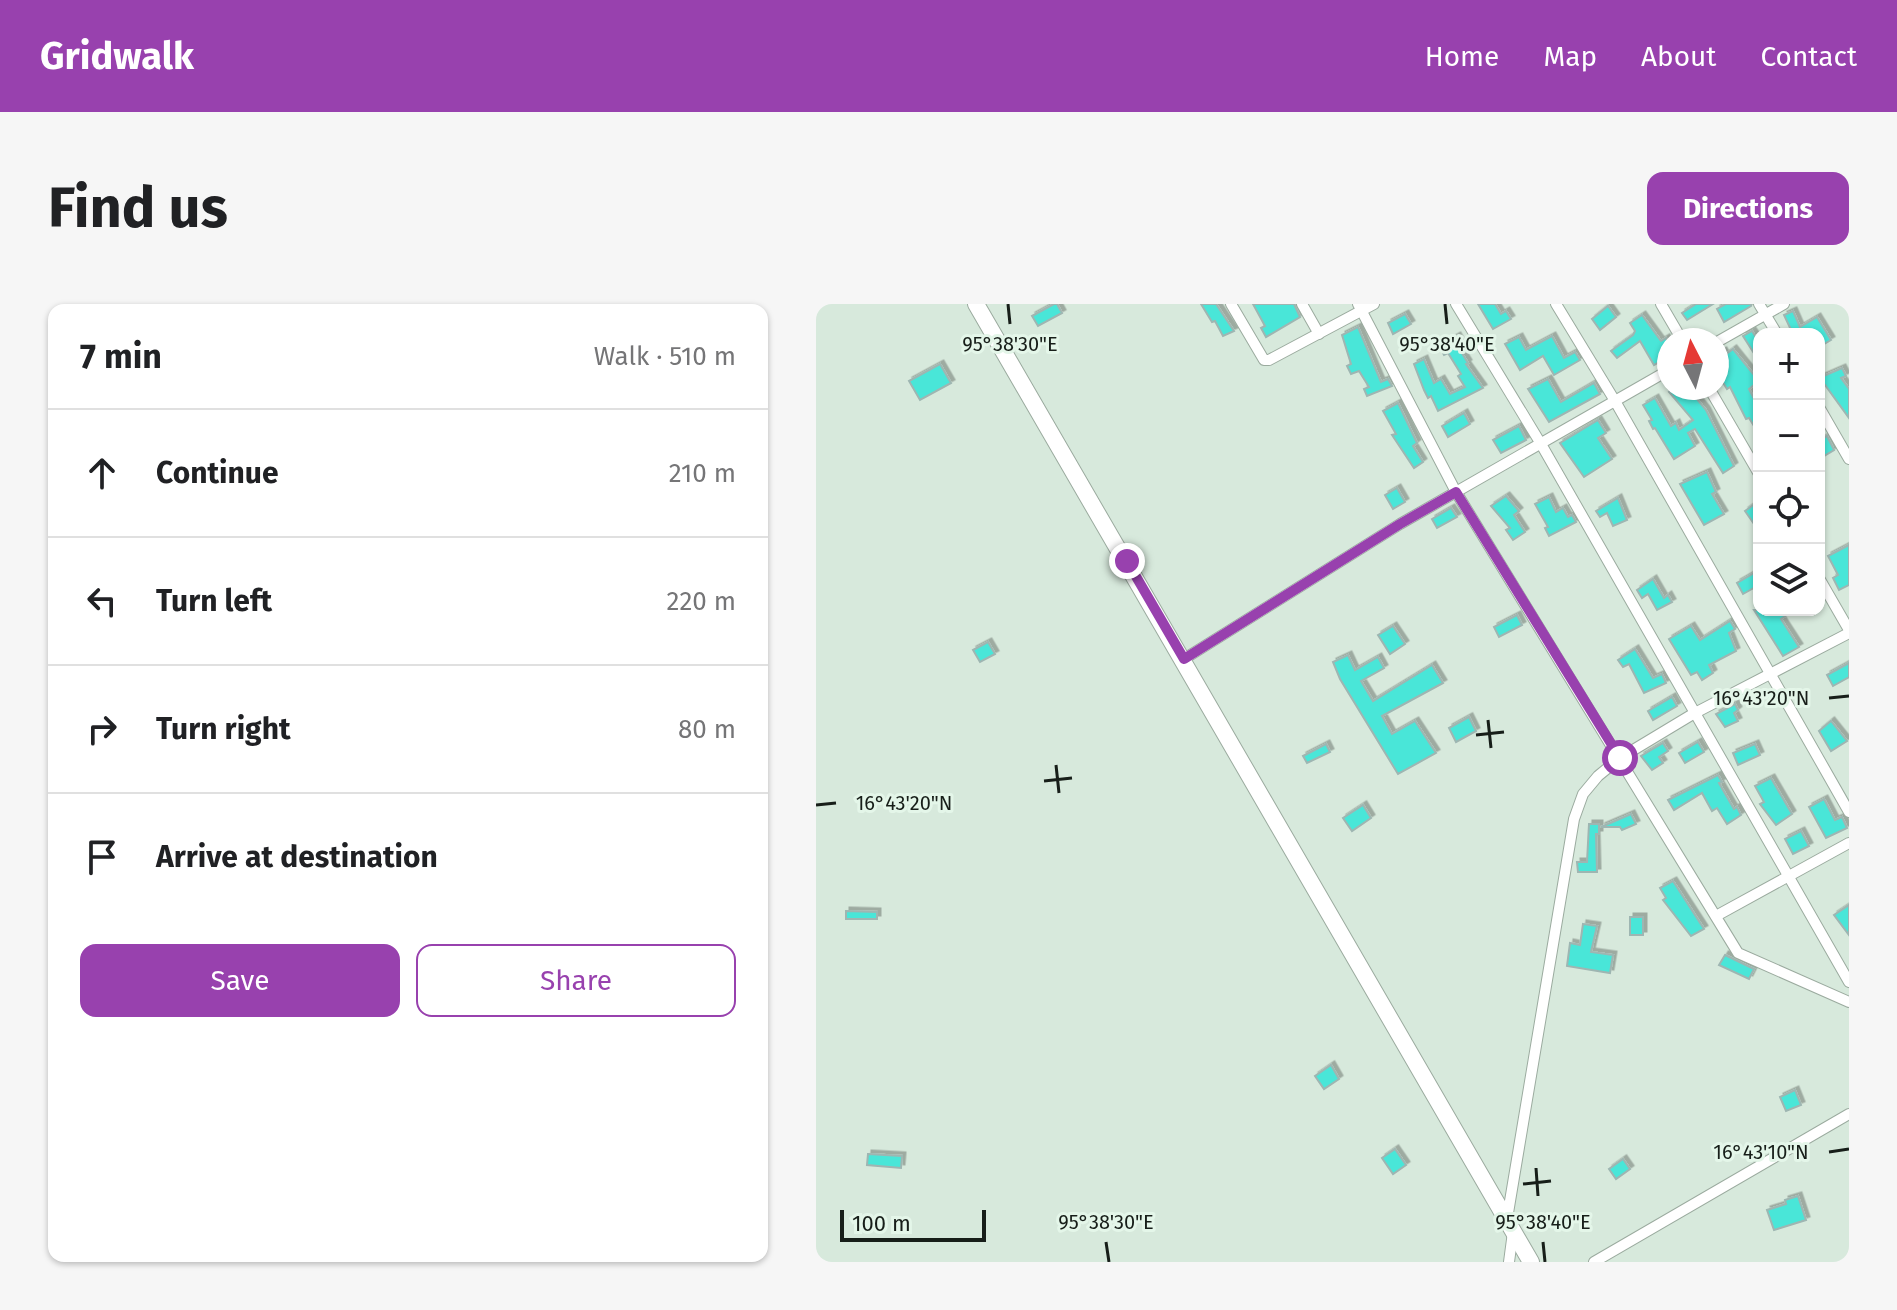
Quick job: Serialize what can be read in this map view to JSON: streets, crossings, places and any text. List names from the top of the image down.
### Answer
{
  "scale_bar": "100 m",
  "north": "top",
  "page": {
    "header": "Gridwalk",
    "nav": [
      "Home",
      "Map",
      "About",
      "Contact"
    ],
    "buttons": [
      "Directions",
      ["Save", "Share"]
    ],
    "title": "Find us",
    "heading": ["7 min", "Walk · 510 m"],
    "map_buttons": ["+", "−"],
    "list": [
      ["Continue", "210 m"],
      ["Turn left", "220 m"],
      ["Turn right", "80 m"],
      "Arrive at destination"
    ],
    "scale": "100 m"
  },
  "coordinates": [
    "95°38'30\"E",
    "95°38'40\"E",
    "16°43'20\"N",
    "16°43'10\"N"
  ]
}
